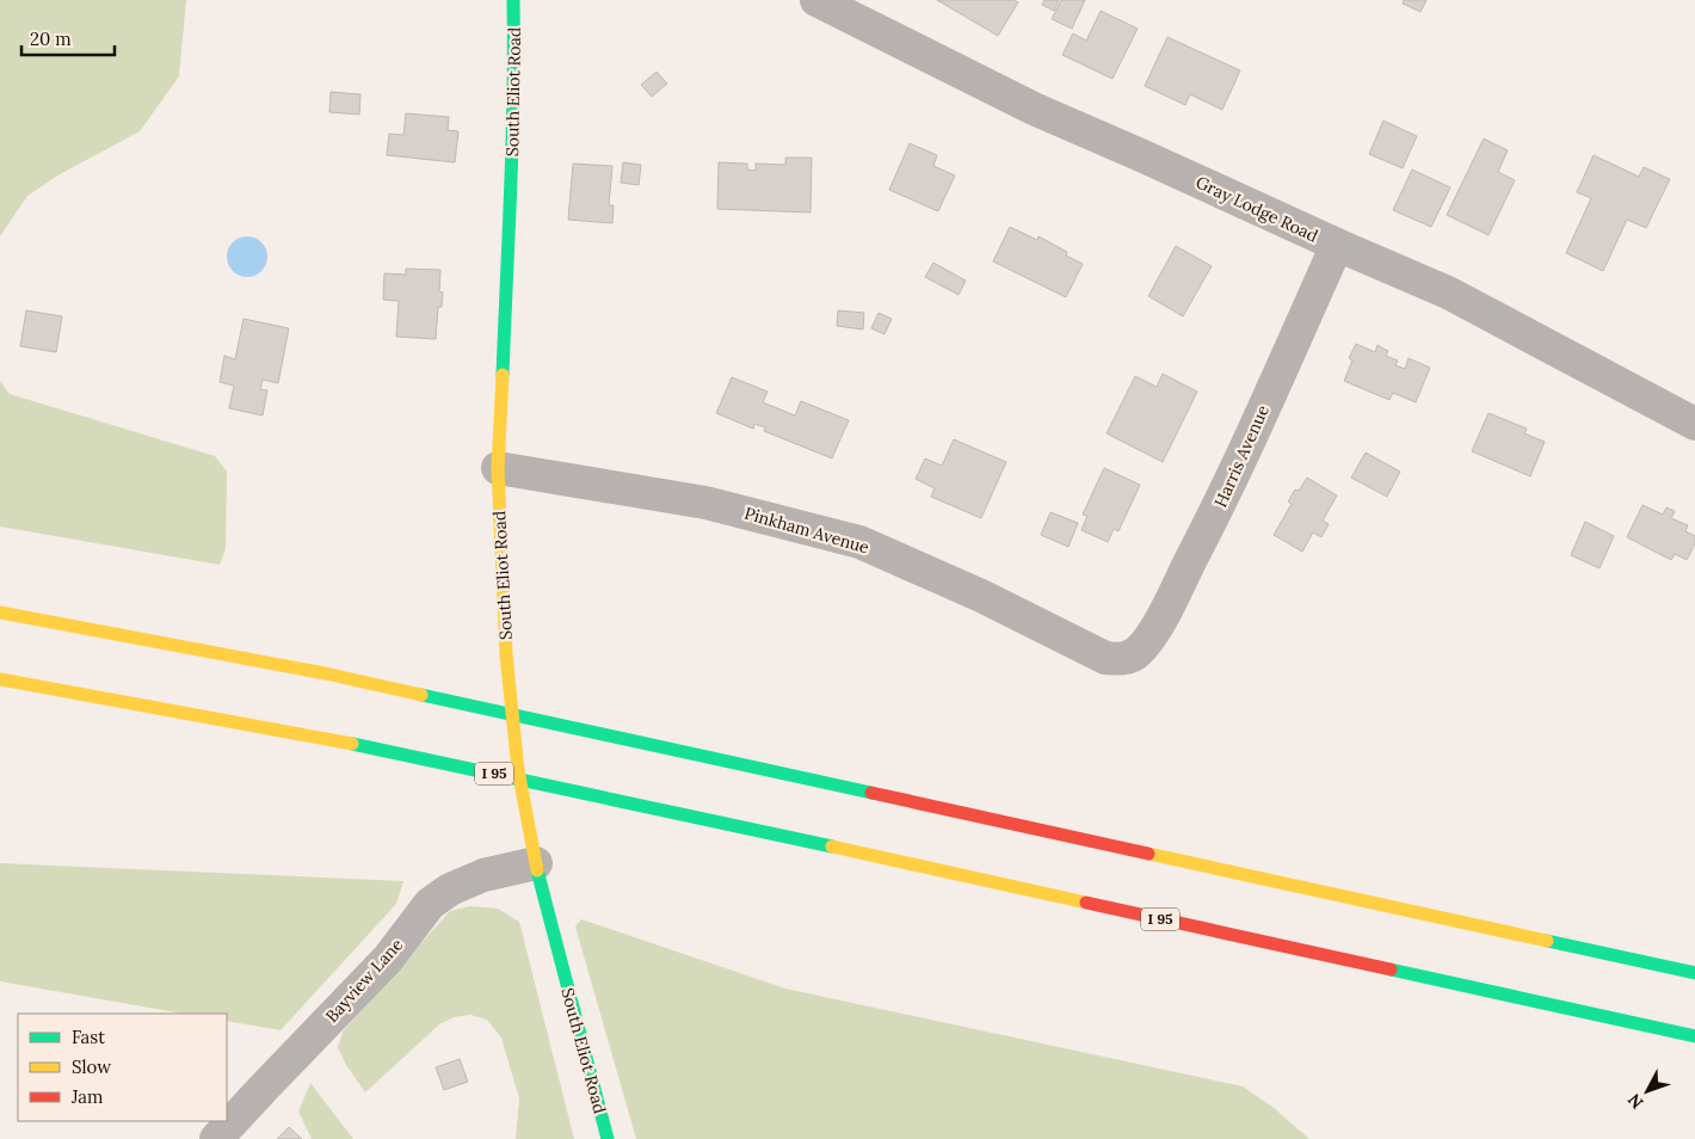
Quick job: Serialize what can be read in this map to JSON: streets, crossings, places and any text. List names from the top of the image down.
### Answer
{
  "streets": {
    "main road": ["South Eliot Road", "I 95"],
    "street": [
      "Gray Lodge Road",
      "Harris Avenue",
      "Pinkham Avenue",
      "Bayview Lane"
    ]
  },
  "crossings": [
    ["South Eliot Road", "Pinkham Avenue"],
    ["South Eliot Road", "Bayview Lane"],
    ["Gray Lodge Road", "Harris Avenue"],
    ["Harris Avenue", "Pinkham Avenue"]
  ],
  "legend": ["Fast", "Slow", "Jam"],
  "scale_bar": "20 m",
  "north": "bottom left"
}
